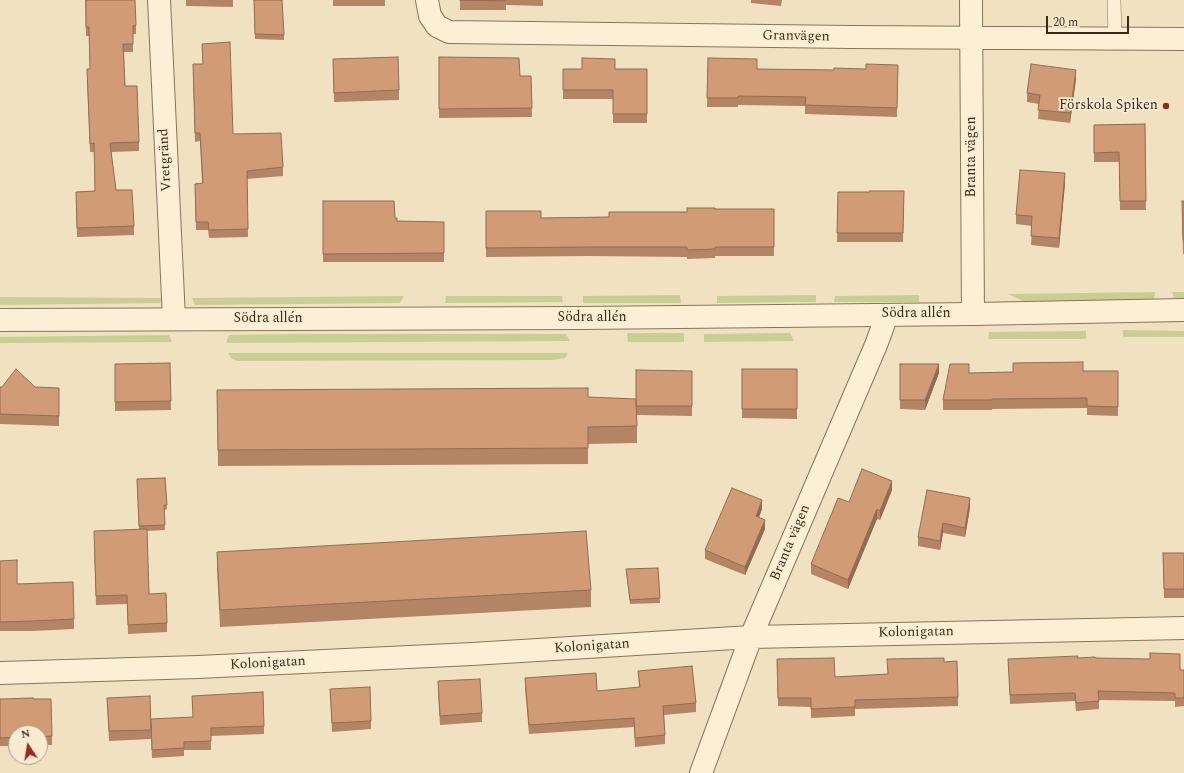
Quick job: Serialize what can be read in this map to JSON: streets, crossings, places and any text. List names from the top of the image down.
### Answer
{
  "streets": {
    "street": [
      "Granvägen",
      "Branta vägen",
      "Vretgränd",
      "Södra allén",
      "Kolonigatan"
    ]
  },
  "crossings": [
    ["Granvägen", "Branta vägen"],
    ["Branta vägen", "Södra allén"],
    ["Branta vägen", "Kolonigatan"],
    ["Vretgränd", "Södra allén"]
  ],
  "places": ["Förskola Spiken"],
  "scale_bar": "20 m",
  "north": "top"
}
